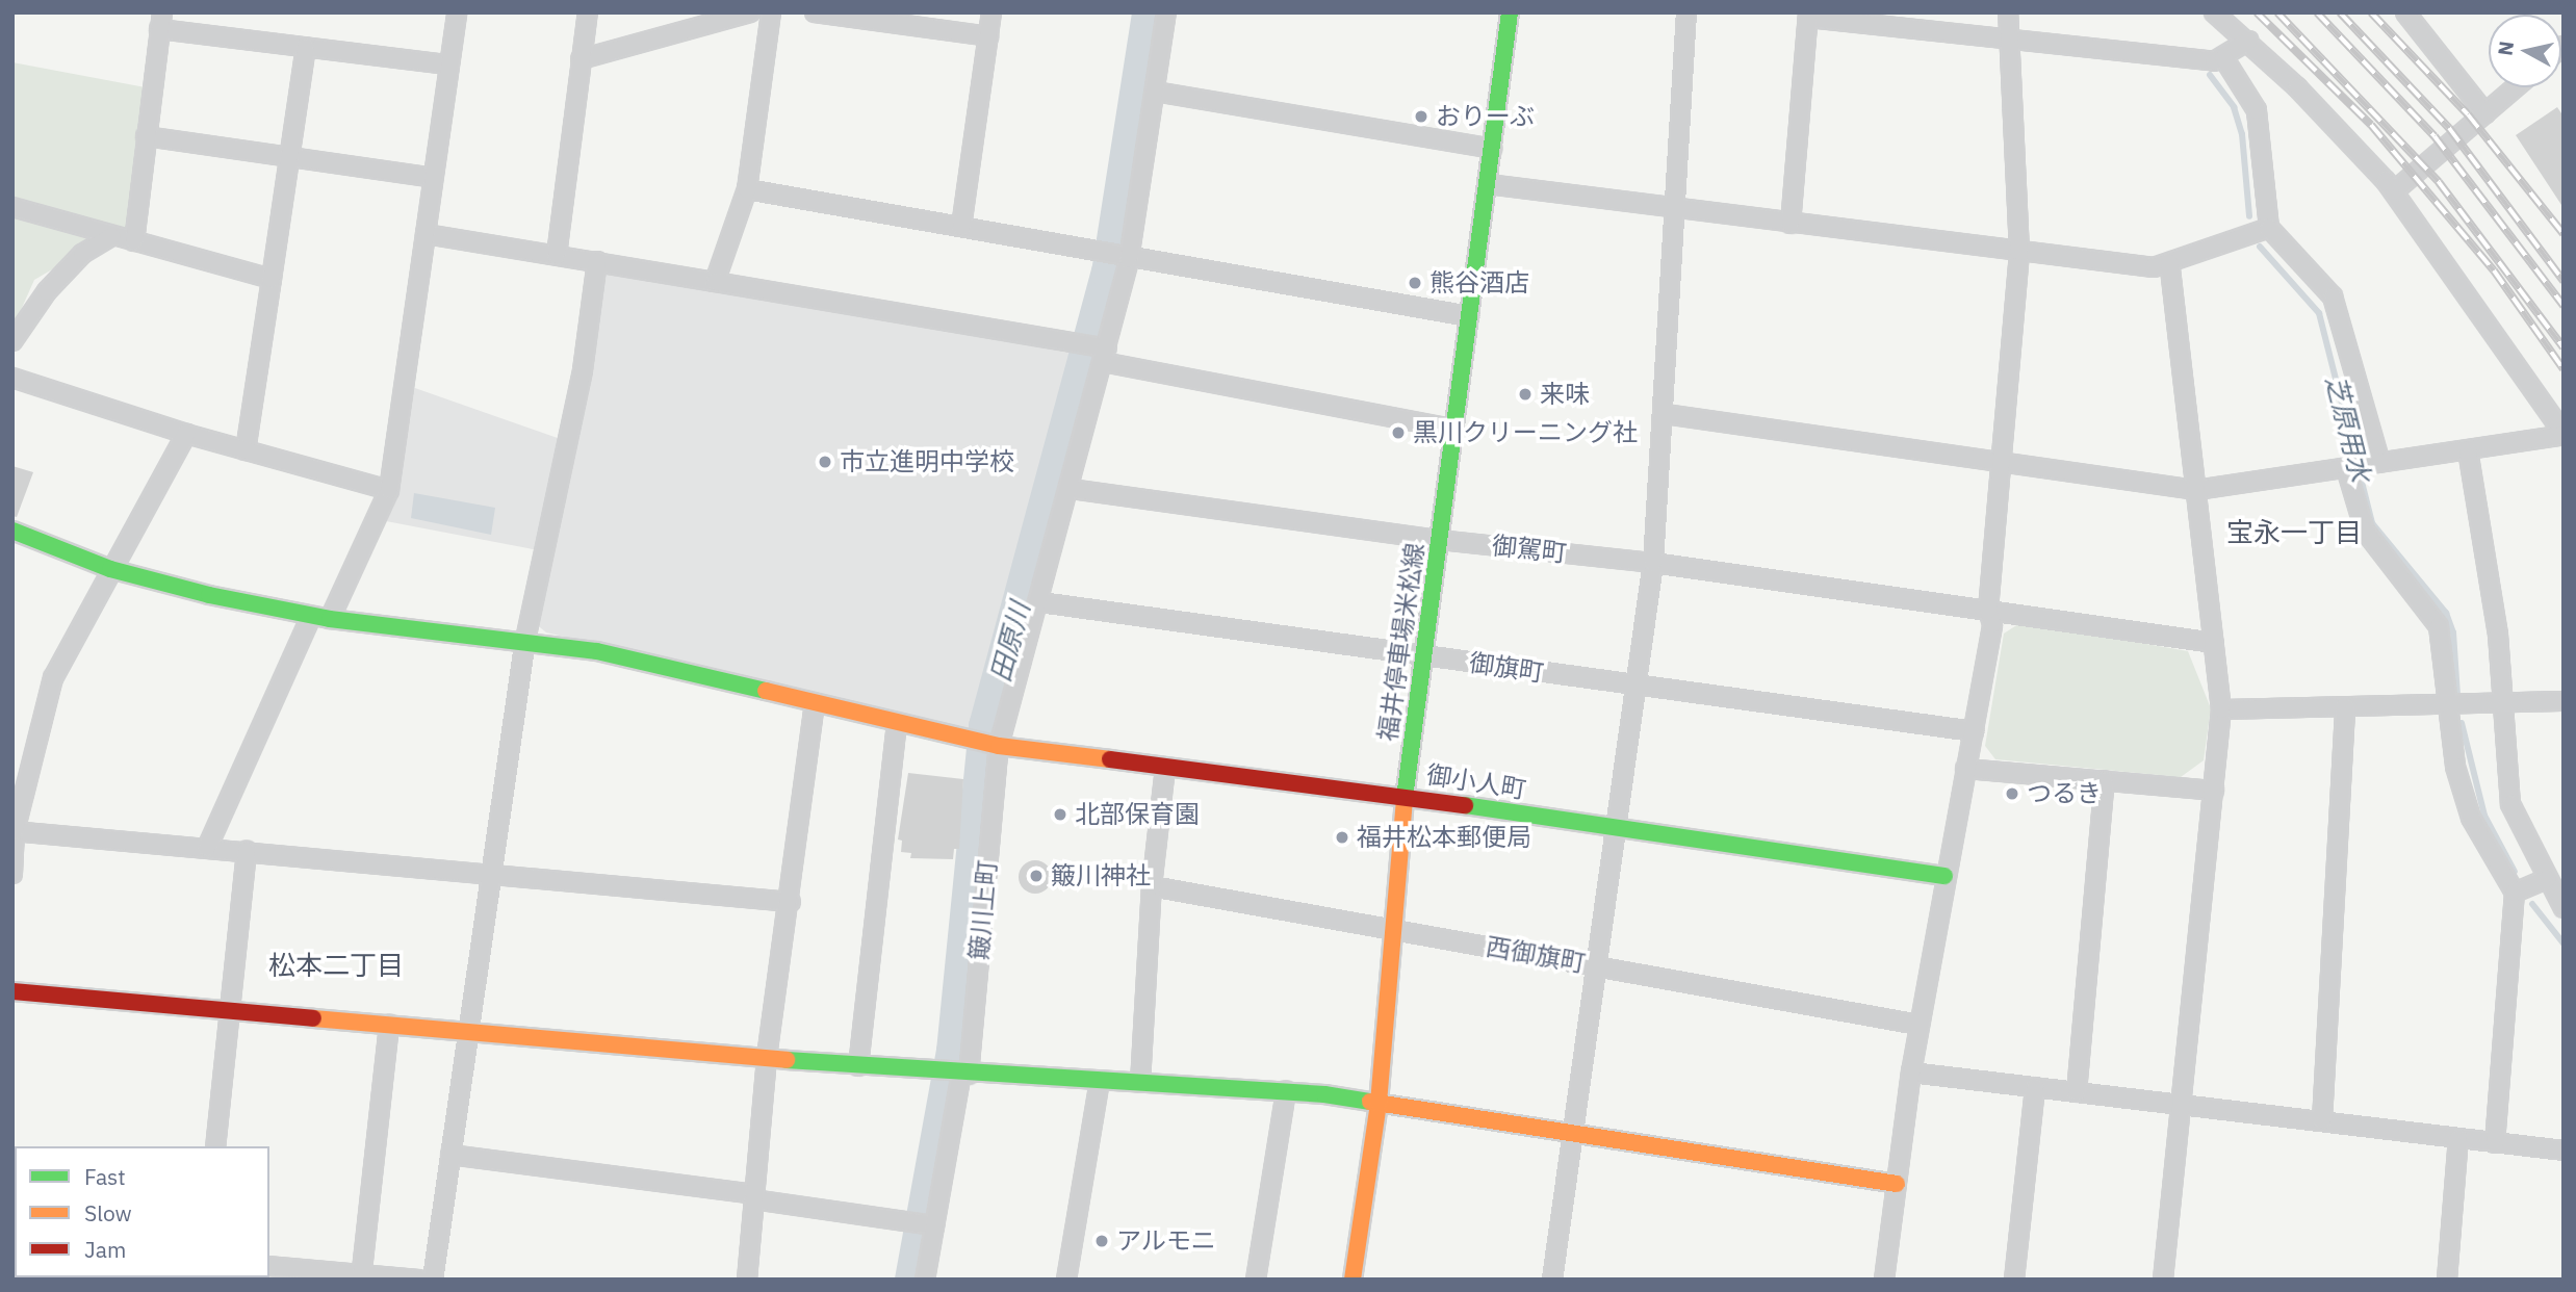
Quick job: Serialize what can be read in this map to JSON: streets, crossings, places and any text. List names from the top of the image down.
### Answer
{
  "streets": {
    "street": [
      "御駕町",
      "福井停車場米松線",
      "御旗町",
      "御小人町",
      "簸川上町",
      "西御旗町"
    ]
  },
  "crossings": [
    ["御駕町", "福井停車場米松線"],
    ["御駕町", "簸川上町"],
    ["福井停車場米松線", "御旗町"],
    ["福井停車場米松線", "御小人町"],
    ["福井停車場米松線", "西御旗町"],
    ["御旗町", "簸川上町"],
    ["御小人町", "簸川上町"]
  ],
  "districts": ["宝永一丁目", "松本二丁目"],
  "water": ["芝原用水", "田原川"],
  "places": [
    "おりーぶ",
    "熊谷酒店",
    "来味",
    "黒川クリーニング社",
    "市立進明中学校",
    "つるき",
    "北部保育園",
    "福井松本郵便局",
    "簸川神社",
    "アルモニ"
  ],
  "legend": ["Fast", "Slow", "Jam"],
  "north": "left"
}
